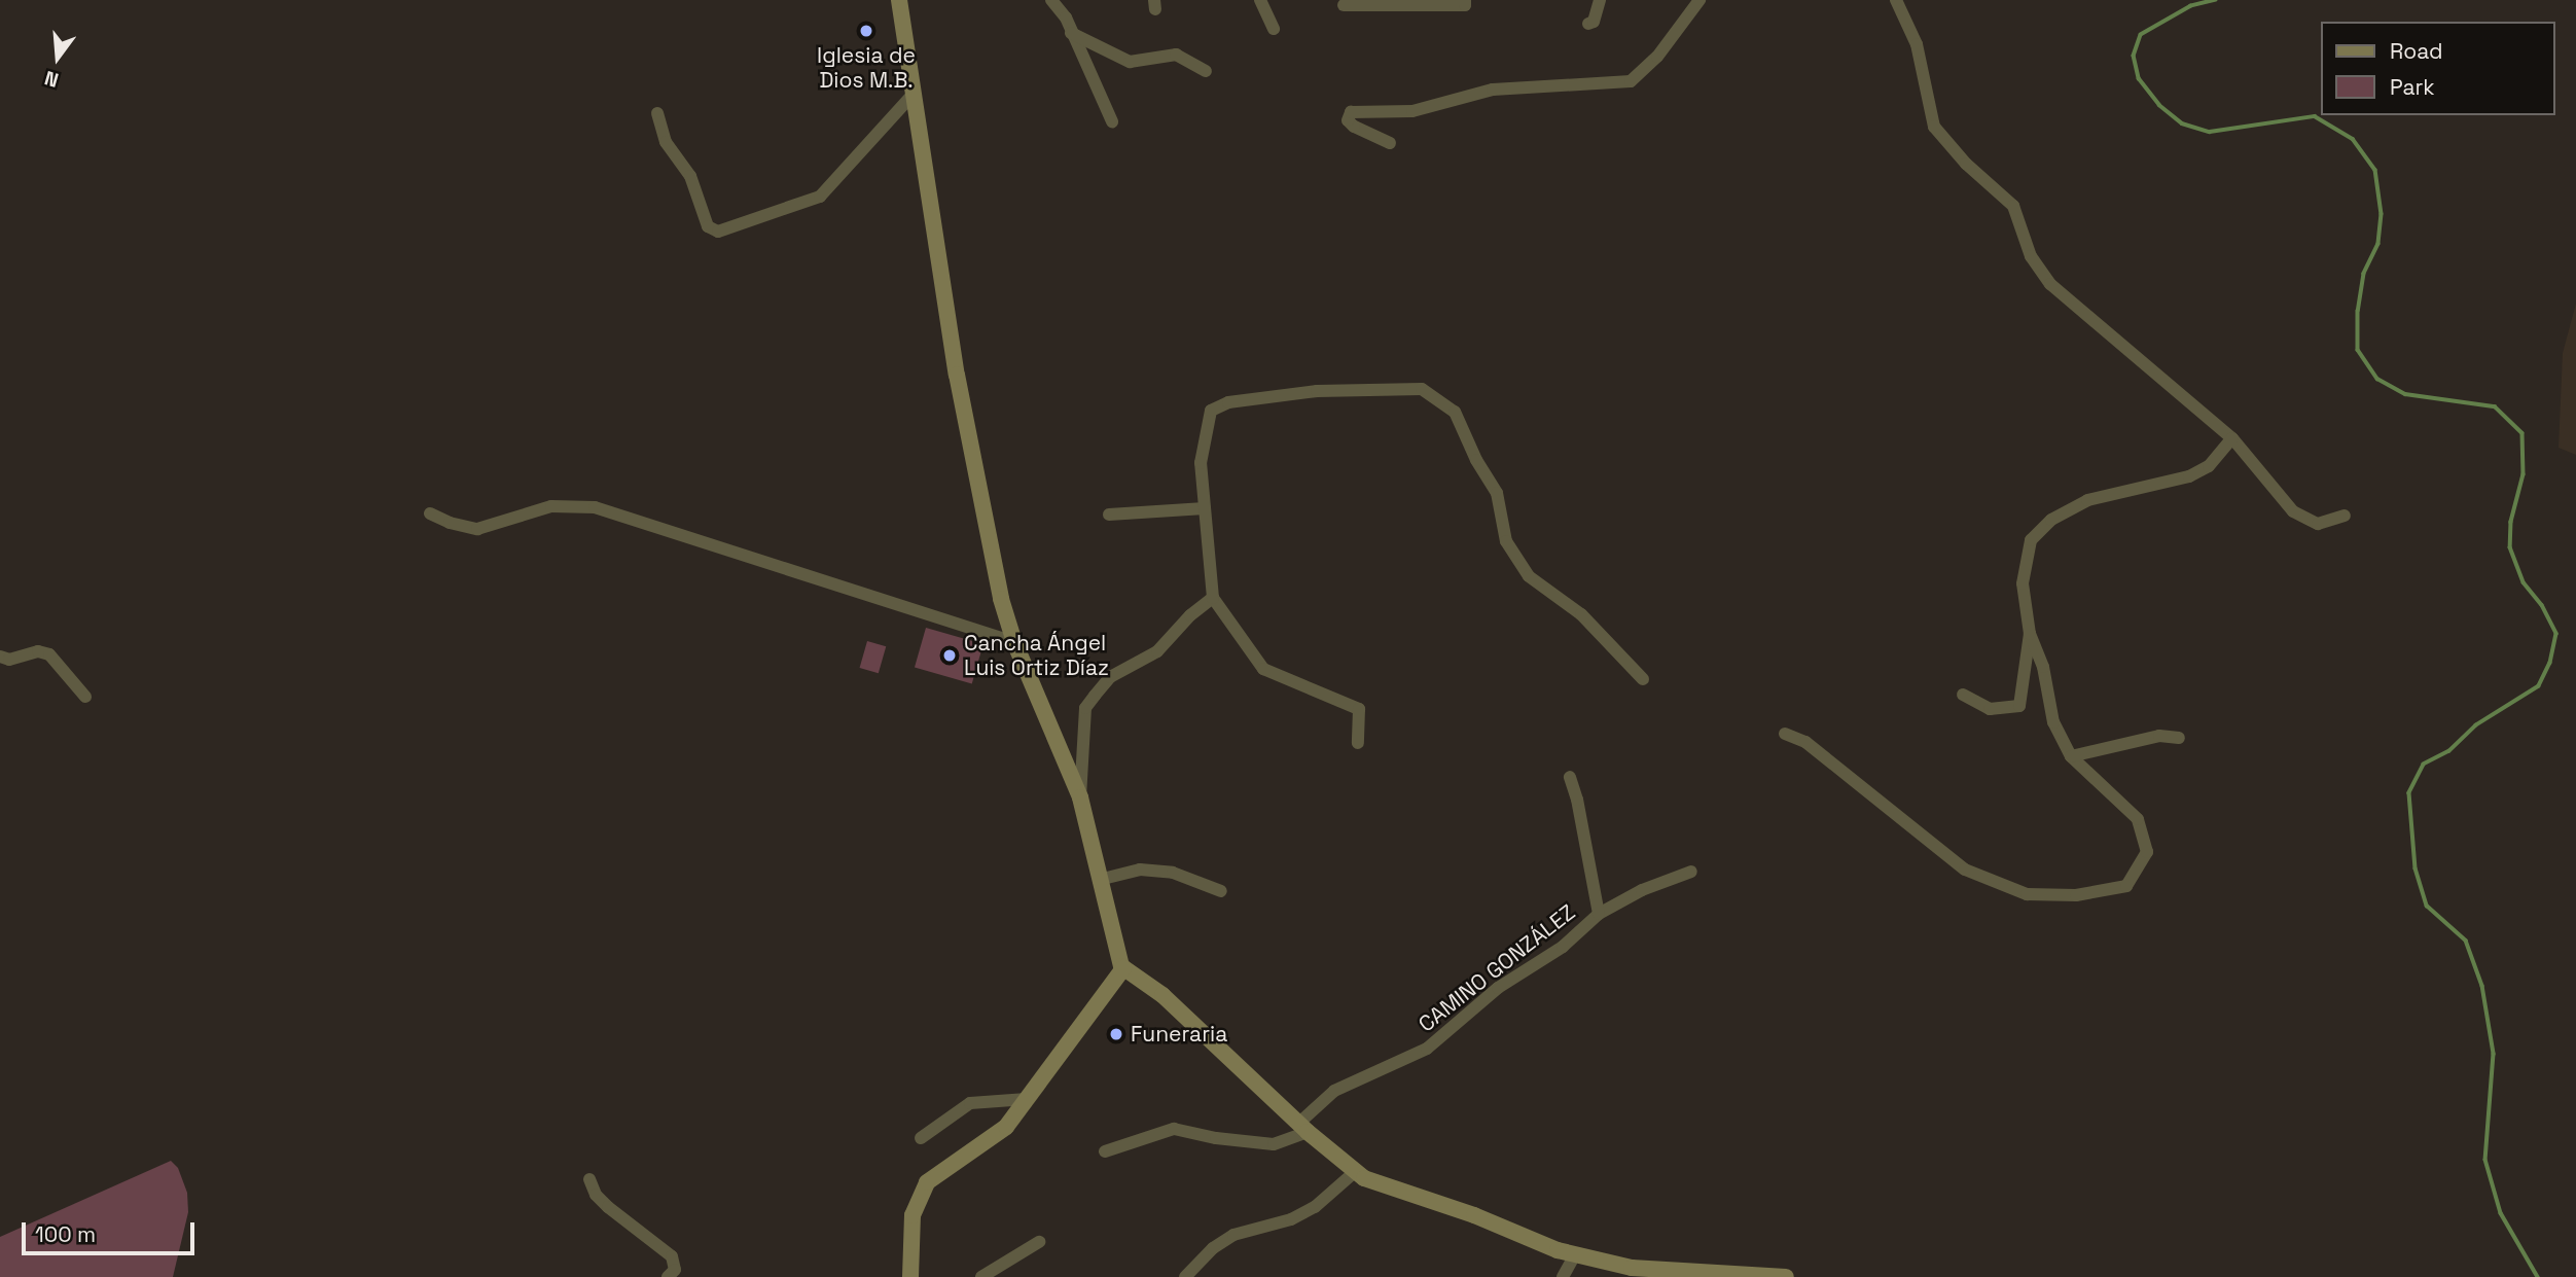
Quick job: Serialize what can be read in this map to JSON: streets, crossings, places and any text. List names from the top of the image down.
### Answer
{
  "streets": {
    "street": ["CAMINO GONZÁLEZ"]
  },
  "places": ["Iglesia de Dios M.B.", "Cancha Ángel Luis Ortiz Díaz", "Funeraria"],
  "legend": ["Road", "Park"],
  "scale_bar": "100 m",
  "north": "bottom"
}
